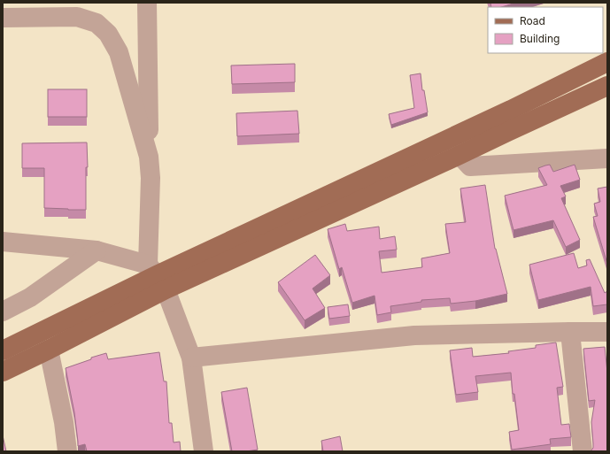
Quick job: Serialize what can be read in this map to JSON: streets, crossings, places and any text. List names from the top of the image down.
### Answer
{
  "legend": ["Road", "Building"]
}
